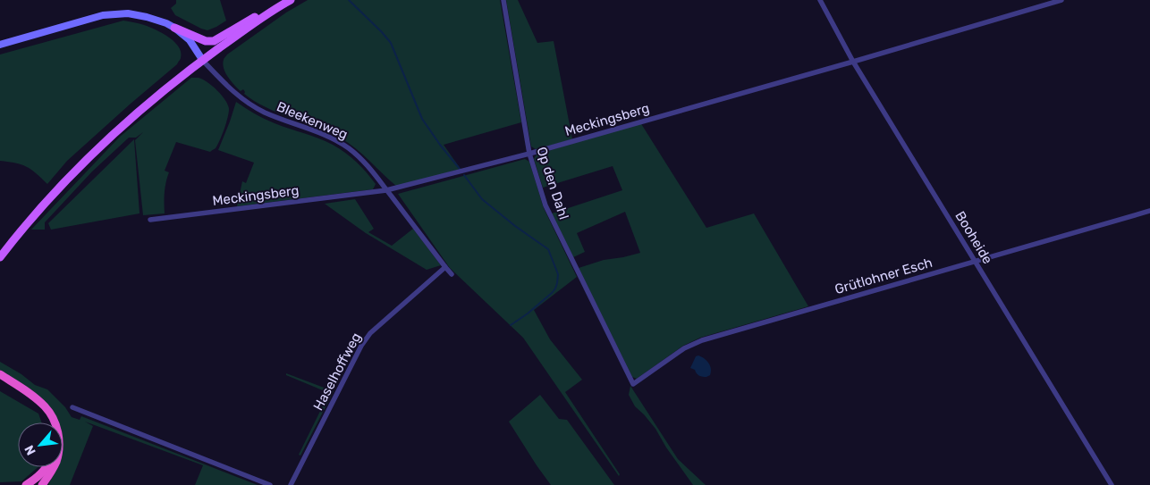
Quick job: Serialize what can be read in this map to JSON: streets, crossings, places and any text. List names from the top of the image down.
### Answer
{
  "streets": {
    "street": [
      "Meckingsberg",
      "Bleekenweg",
      "Op den Dahl",
      "Booheide",
      "Grütlohner Esch",
      "Haselhoffweg"
    ]
  },
  "crossings": [
    ["Meckingsberg", "Bleekenweg"],
    ["Meckingsberg", "Op den Dahl"],
    ["Meckingsberg", "Booheide"],
    ["Bleekenweg", "Haselhoffweg"],
    ["Op den Dahl", "Grütlohner Esch"],
    ["Booheide", "Grütlohner Esch"]
  ],
  "north": "bottom left"
}
